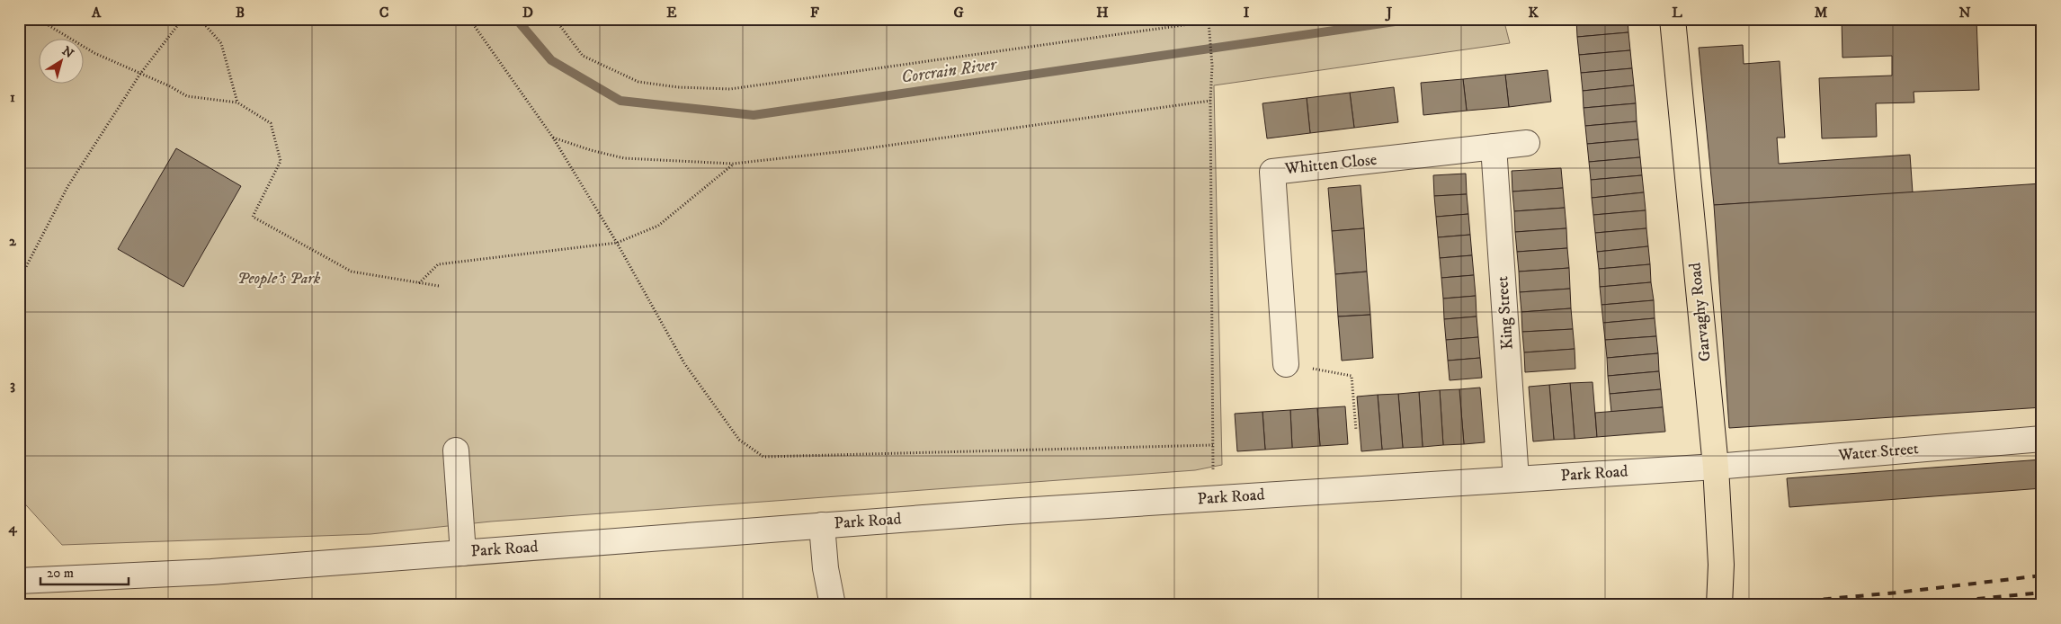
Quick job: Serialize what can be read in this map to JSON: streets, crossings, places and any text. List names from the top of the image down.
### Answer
{
  "streets": {
    "main road": ["Garvaghy Road"],
    "street": [
      "Whitten Close",
      "King Street",
      "Water Street",
      "Park Road"
    ]
  },
  "crossings": [
    ["Whitten Close", "King Street"],
    ["Garvaghy Road", "Water Street"],
    ["Garvaghy Road", "Park Road"],
    ["King Street", "Park Road"],
    ["Water Street", "Park Road"]
  ],
  "water": ["Corcrain River"],
  "parks": ["People's Park"],
  "scale_bar": "20 m",
  "north": "top right",
  "grid": {
    "columns": [
      "A",
      "B",
      "C",
      "D",
      "E",
      "F",
      "G",
      "H",
      "I",
      "J",
      "K",
      "L",
      "M",
      "N"
    ],
    "rows": [
      "1",
      "2",
      "3",
      "4"
    ]
  }
}
